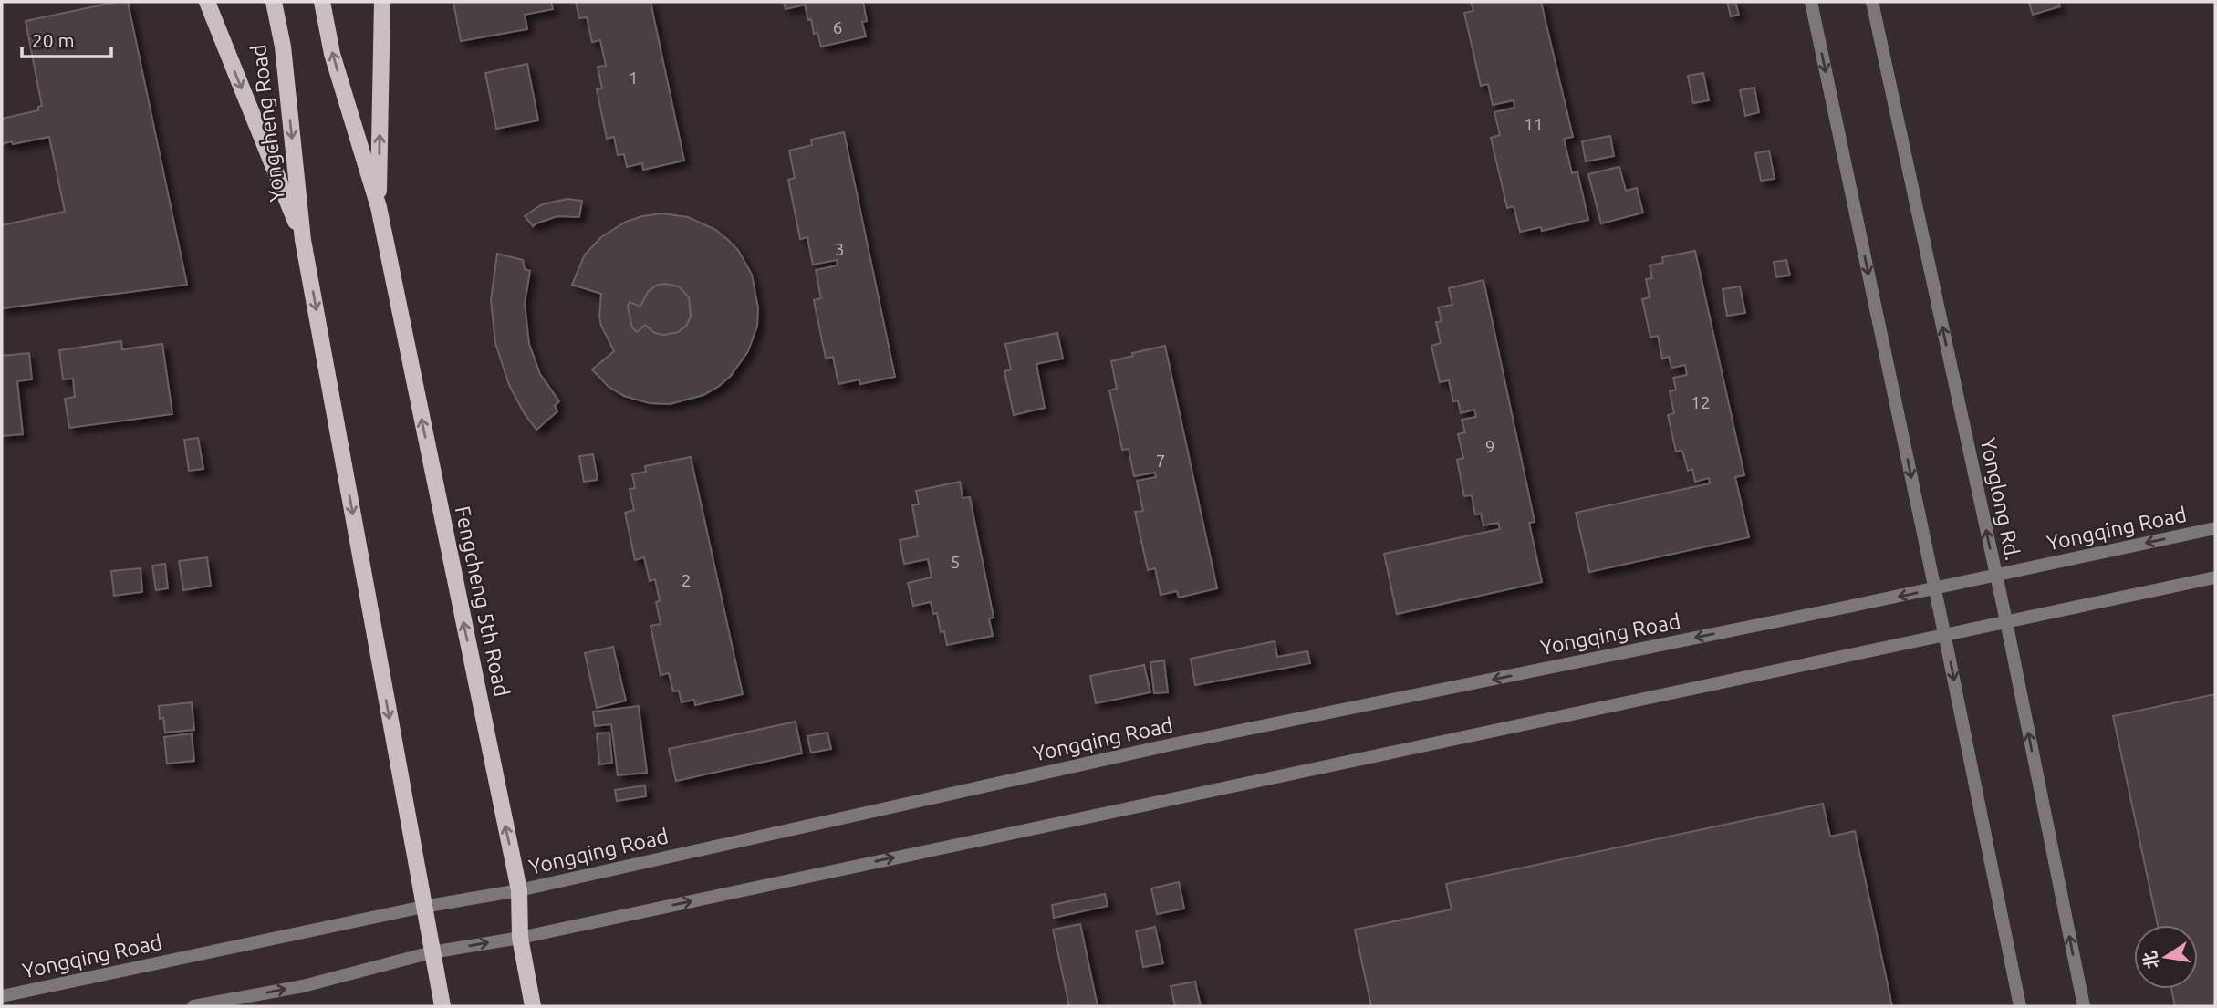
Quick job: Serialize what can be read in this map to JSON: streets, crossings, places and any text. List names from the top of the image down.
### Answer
{
  "streets": {
    "main road": ["Yongcheng Road", "Fengcheng 5th Road"],
    "street": ["Yonglong Rd.", "Yongqing Road"]
  },
  "crossings": [
    ["Yonglong Rd.", "Yongqing Road"],
    ["Yongqing Road", "Fengcheng 5th Road"]
  ],
  "house_numbers": [
    "6",
    "1",
    "11",
    "3",
    "12",
    "9",
    "7",
    "5",
    "2"
  ],
  "scale_bar": "20 m",
  "north": "left"
}
